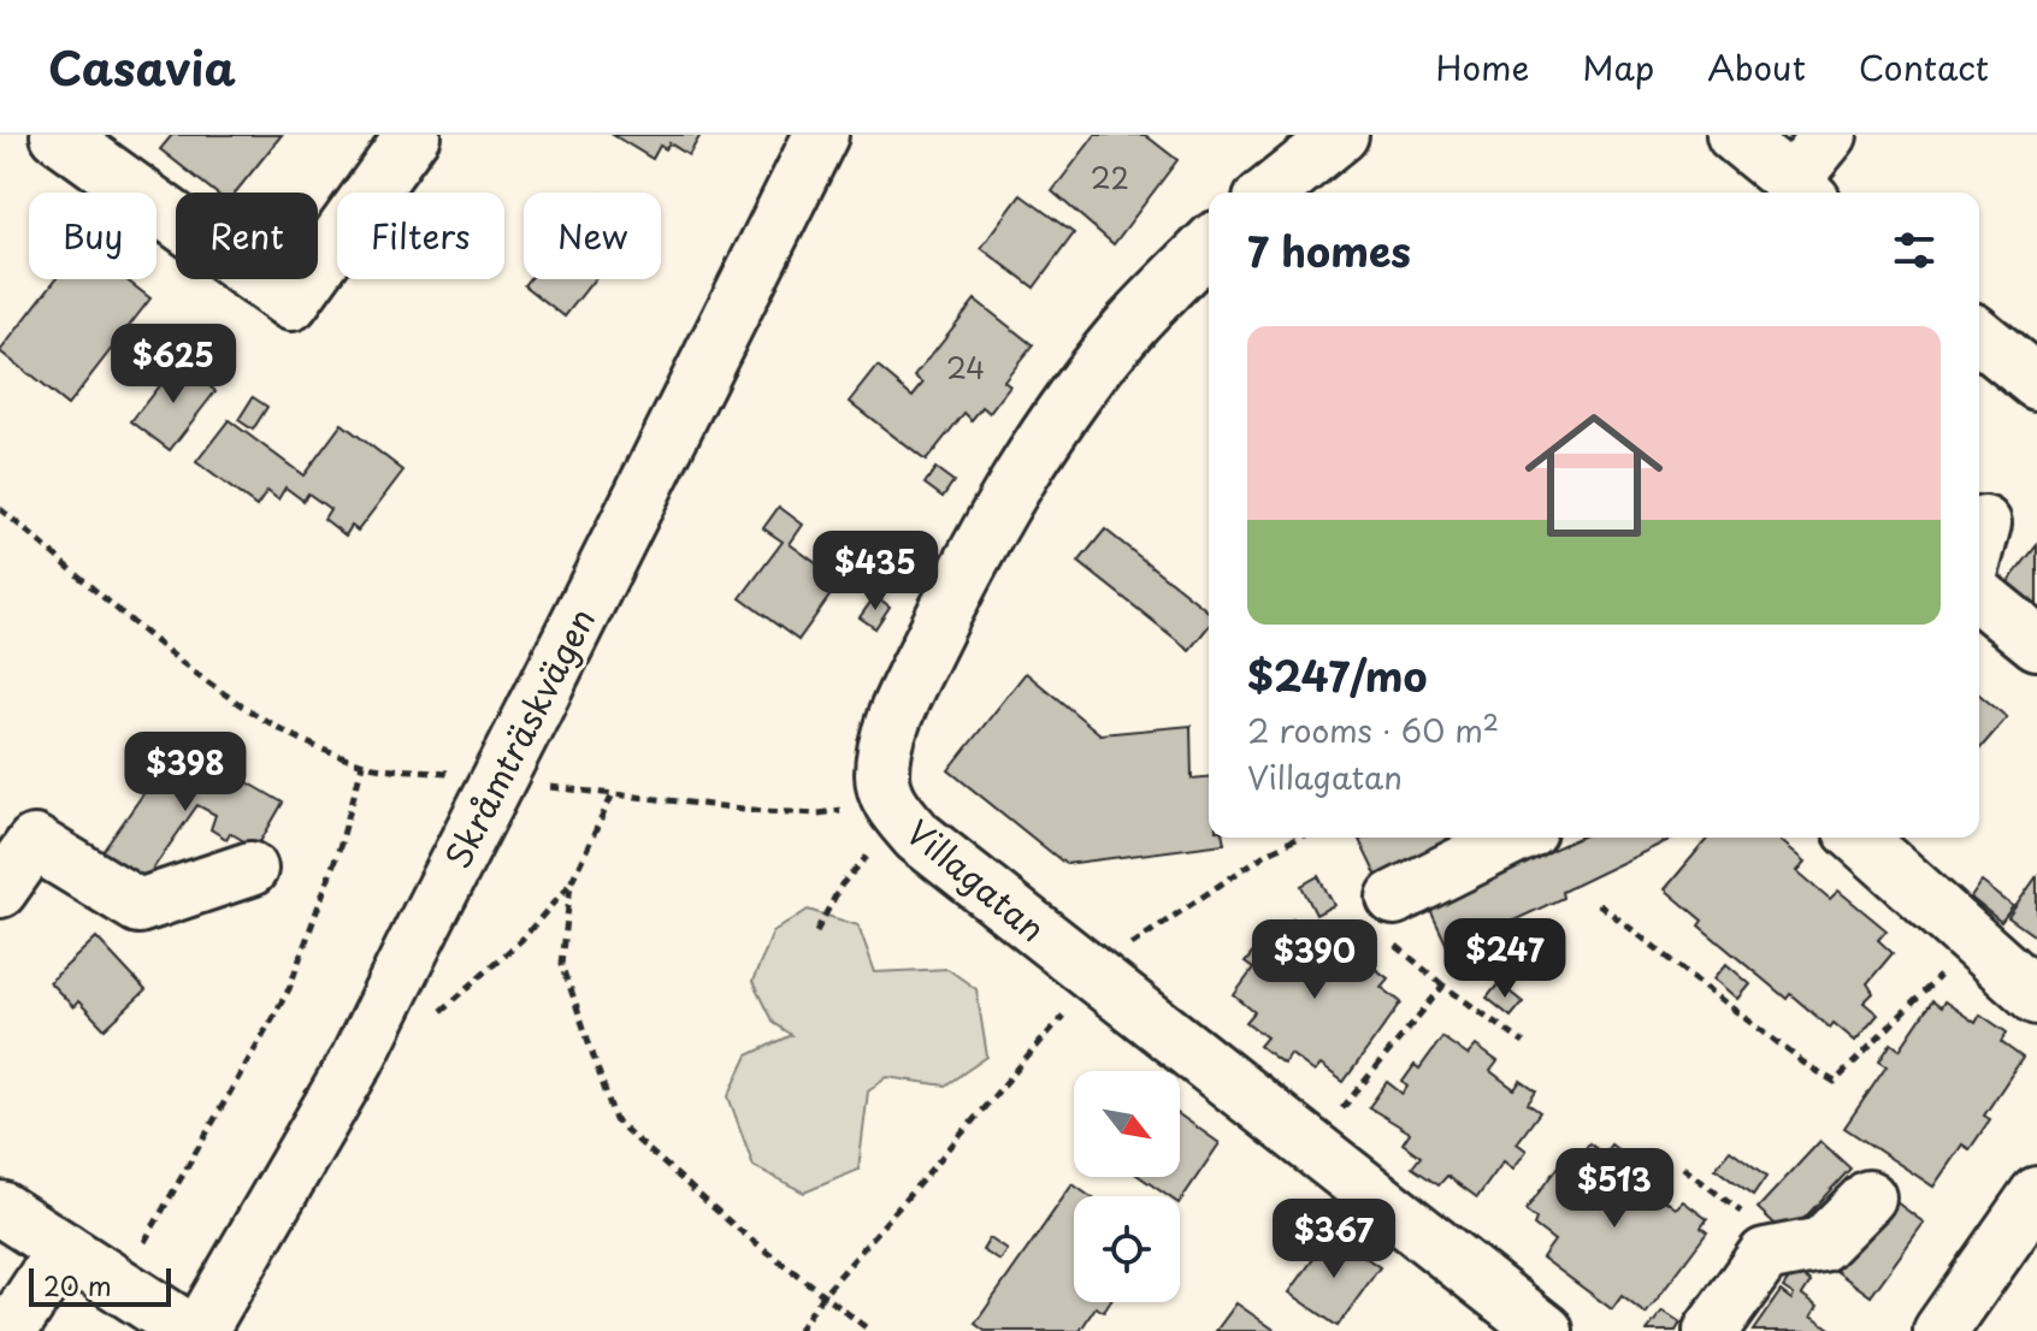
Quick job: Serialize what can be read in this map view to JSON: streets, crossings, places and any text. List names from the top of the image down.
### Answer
{
  "streets": {
    "street": ["Skråmträskvägen", "Villagatan"]
  },
  "house_numbers": ["22", "24"],
  "scale_bar": "20 m",
  "north": "bottom right",
  "page": {
    "header": "Casavia",
    "nav": [
      "Home",
      "Map",
      "About",
      "Contact"
    ],
    "chip": [
      "Buy",
      "Rent",
      "Filters",
      "New"
    ],
    "heading": "7 homes",
    "list": [
      {
        "name": "$247/mo",
        "note": "2 rooms · 60 m² · Villagatan"
      }
    ],
    "price": [
      "$625",
      "$435",
      "$398",
      "$247",
      "$390",
      "$513",
      "$367"
    ],
    "scale": "20 m"
  }
}
